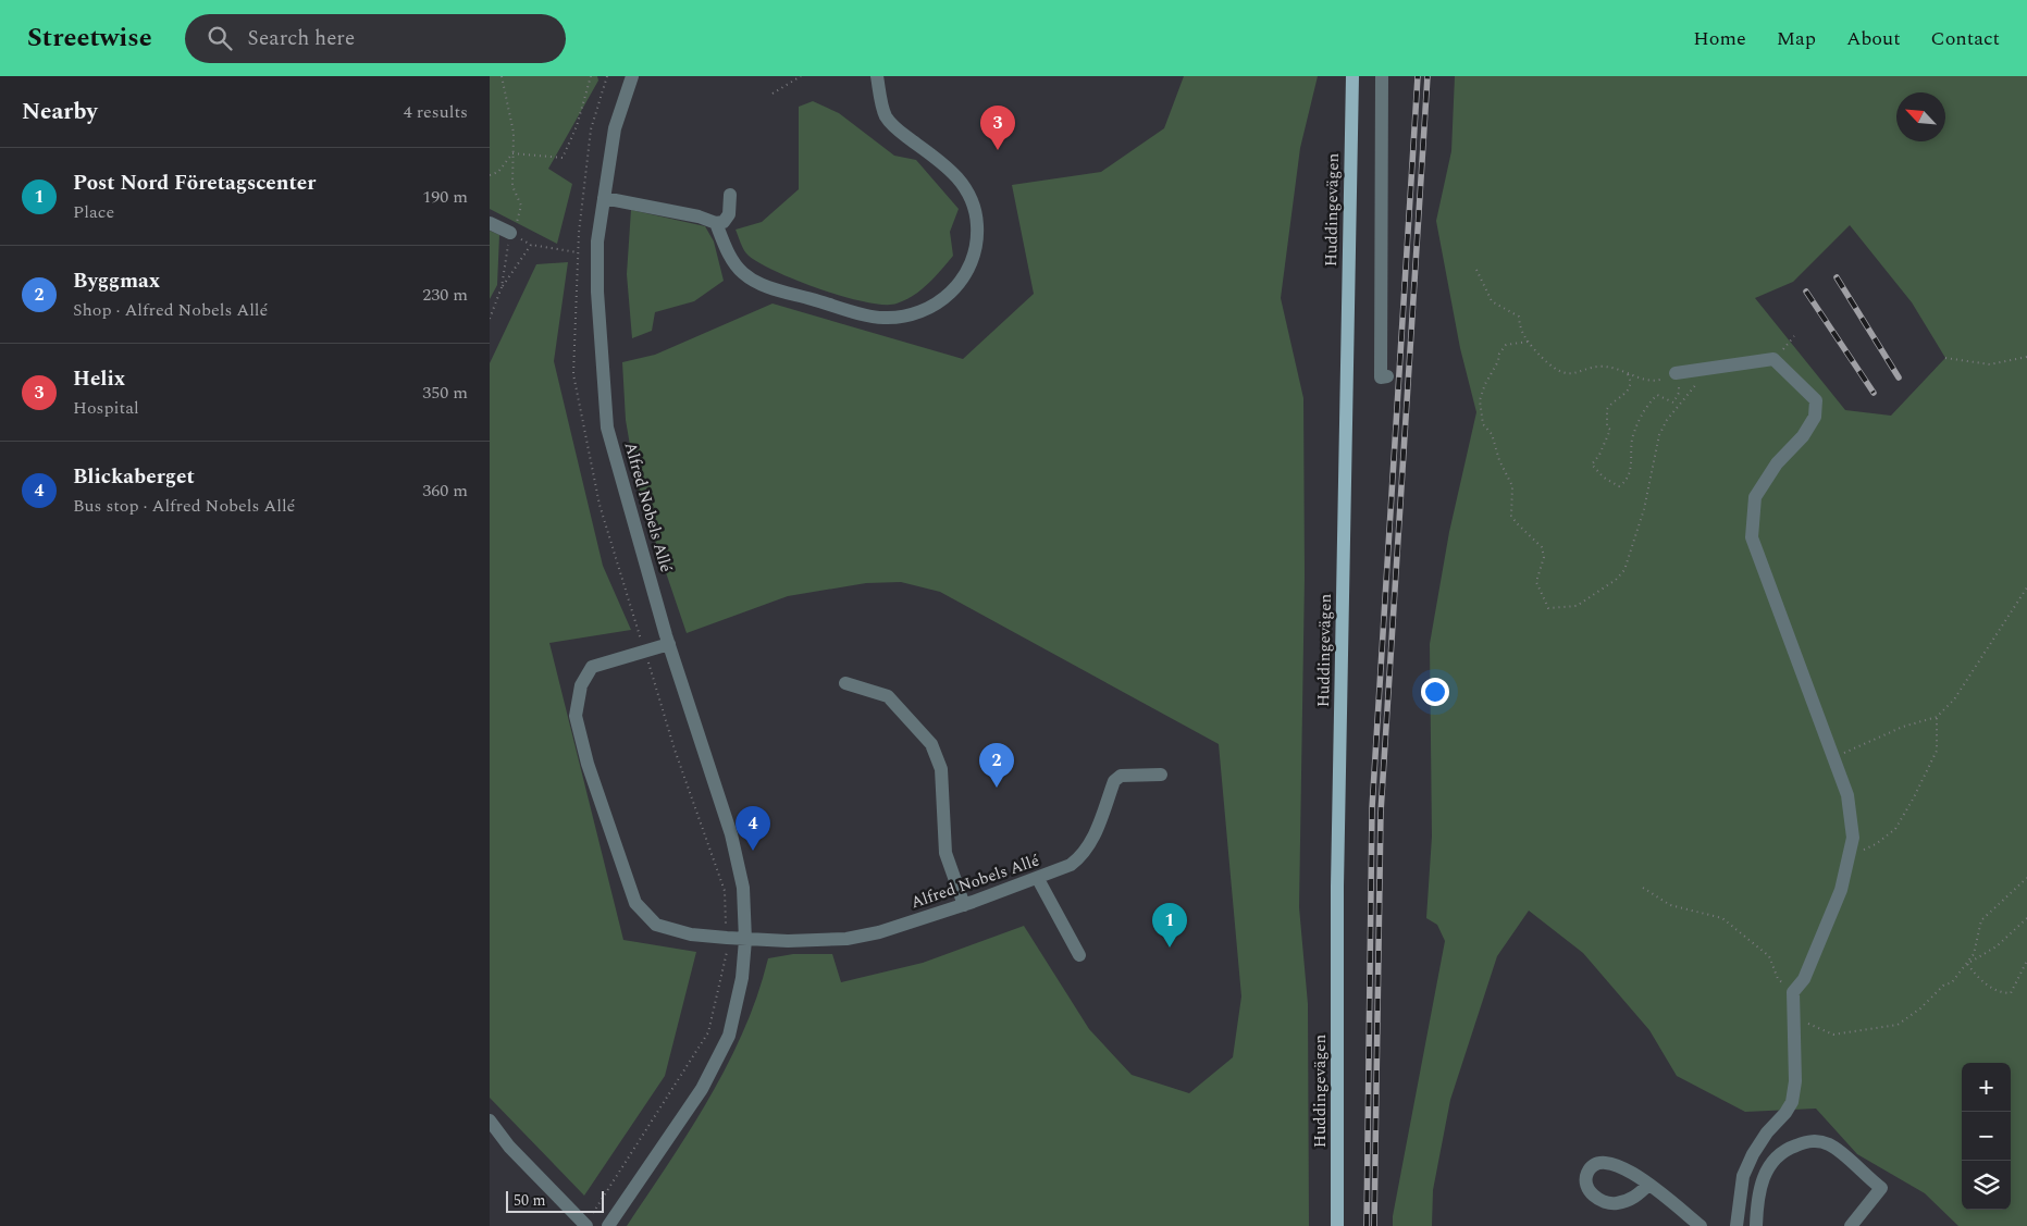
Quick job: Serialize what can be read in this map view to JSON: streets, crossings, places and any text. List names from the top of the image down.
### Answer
{
  "streets": {
    "main road": ["Huddingevägen"],
    "street": ["Alfred Nobels Allé"]
  },
  "scale_bar": "50 m",
  "north": "top left",
  "page": {
    "header": "Streetwise",
    "search": "Search here",
    "nav": [
      "Home",
      "Map",
      "About",
      "Contact"
    ],
    "heading": ["Nearby", "4 results"],
    "pins": [
      "3",
      "2",
      "4",
      "1"
    ],
    "list": [
      {
        "mark": "1",
        "name": "Post Nord Företagscenter",
        "note": "Place",
        "value": "190 m"
      },
      {
        "mark": "2",
        "name": "Byggmax",
        "note": "Shop · Alfred Nobels Allé",
        "value": "230 m"
      },
      {
        "mark": "3",
        "name": "Helix",
        "note": "Hospital",
        "value": "350 m"
      },
      {
        "mark": "4",
        "name": "Blickaberget",
        "note": "Bus stop · Alfred Nobels Allé",
        "value": "360 m"
      }
    ],
    "map_buttons": ["+", "−"],
    "scale": "50 m"
  }
}
